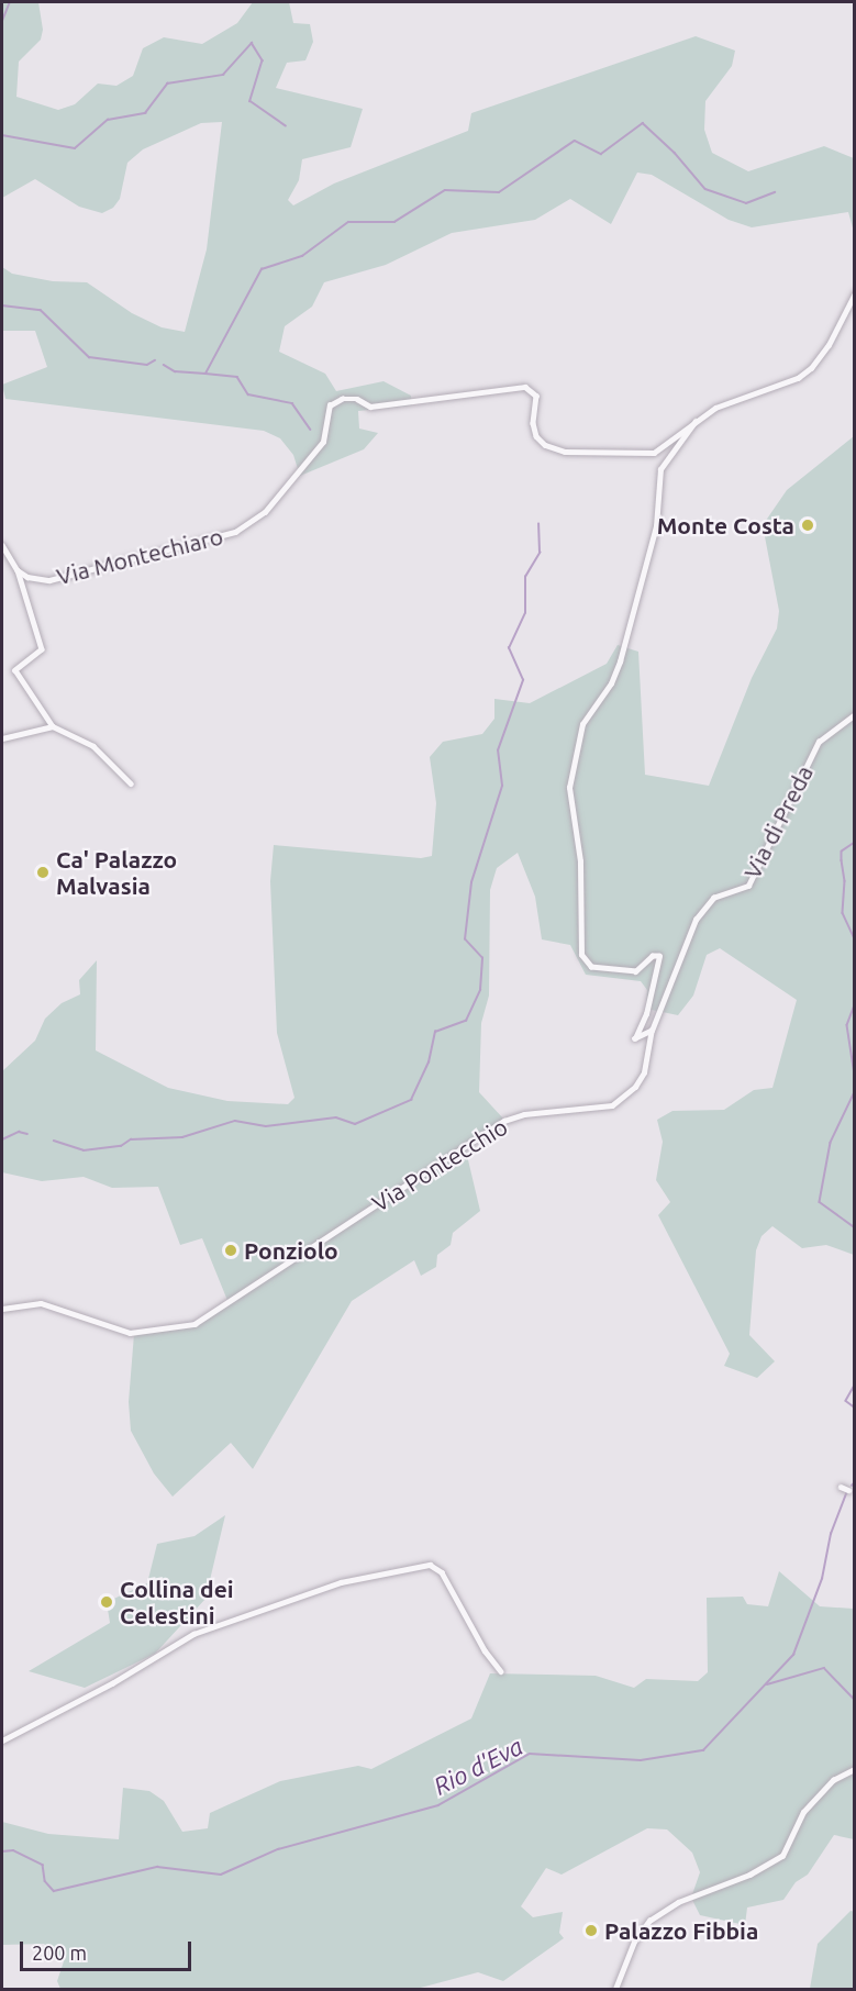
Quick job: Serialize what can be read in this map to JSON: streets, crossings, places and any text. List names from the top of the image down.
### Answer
{
  "streets": {
    "street": ["Via Montechiaro", "Via di Preda", "Via Pontecchio"]
  },
  "crossings": [
    ["Via di Preda", "Via Pontecchio"]
  ],
  "water": ["Rio d'Eva"],
  "places": [
    "Monte Costa",
    "Ca' Palazzo Malvasia",
    "Ponziolo",
    "Collina dei Celestini",
    "Palazzo Fibbia"
  ],
  "scale_bar": "200 m"
}
